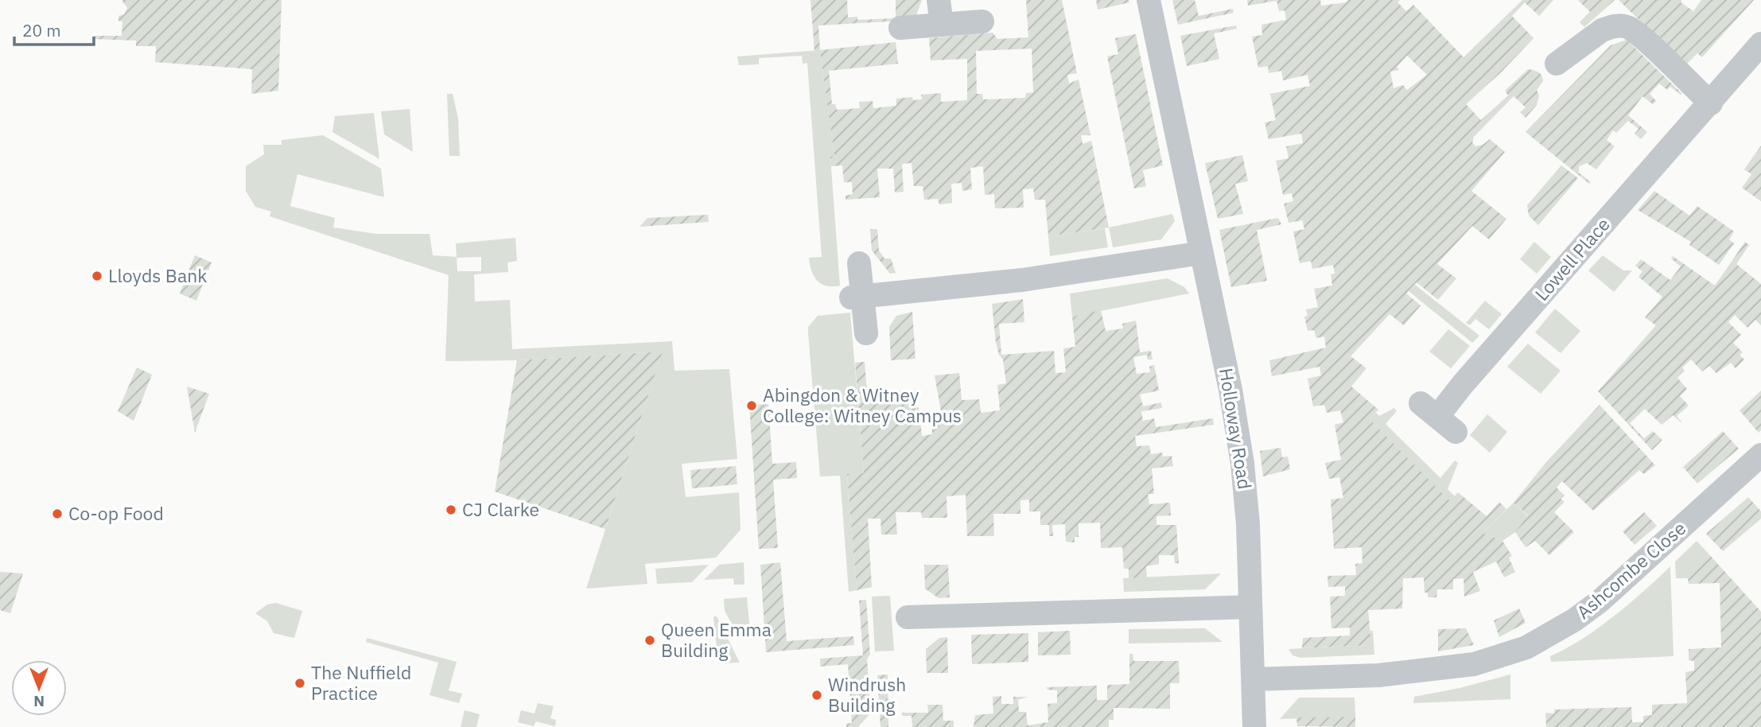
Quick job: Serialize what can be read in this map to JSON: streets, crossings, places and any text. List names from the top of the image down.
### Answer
{
  "streets": {
    "street": ["Lowell Place", "Holloway Road", "Ashcombe Close"]
  },
  "crossings": [
    ["Holloway Road", "Ashcombe Close"]
  ],
  "places": [
    "Lloyds Bank",
    "Abingdon & Witney College: Witney Campus",
    "CJ Clarke",
    "Co-op Food",
    "Queen Emma Building",
    "The Nuffield Practice",
    "Windrush Building"
  ],
  "scale_bar": "20 m",
  "north": "bottom"
}
